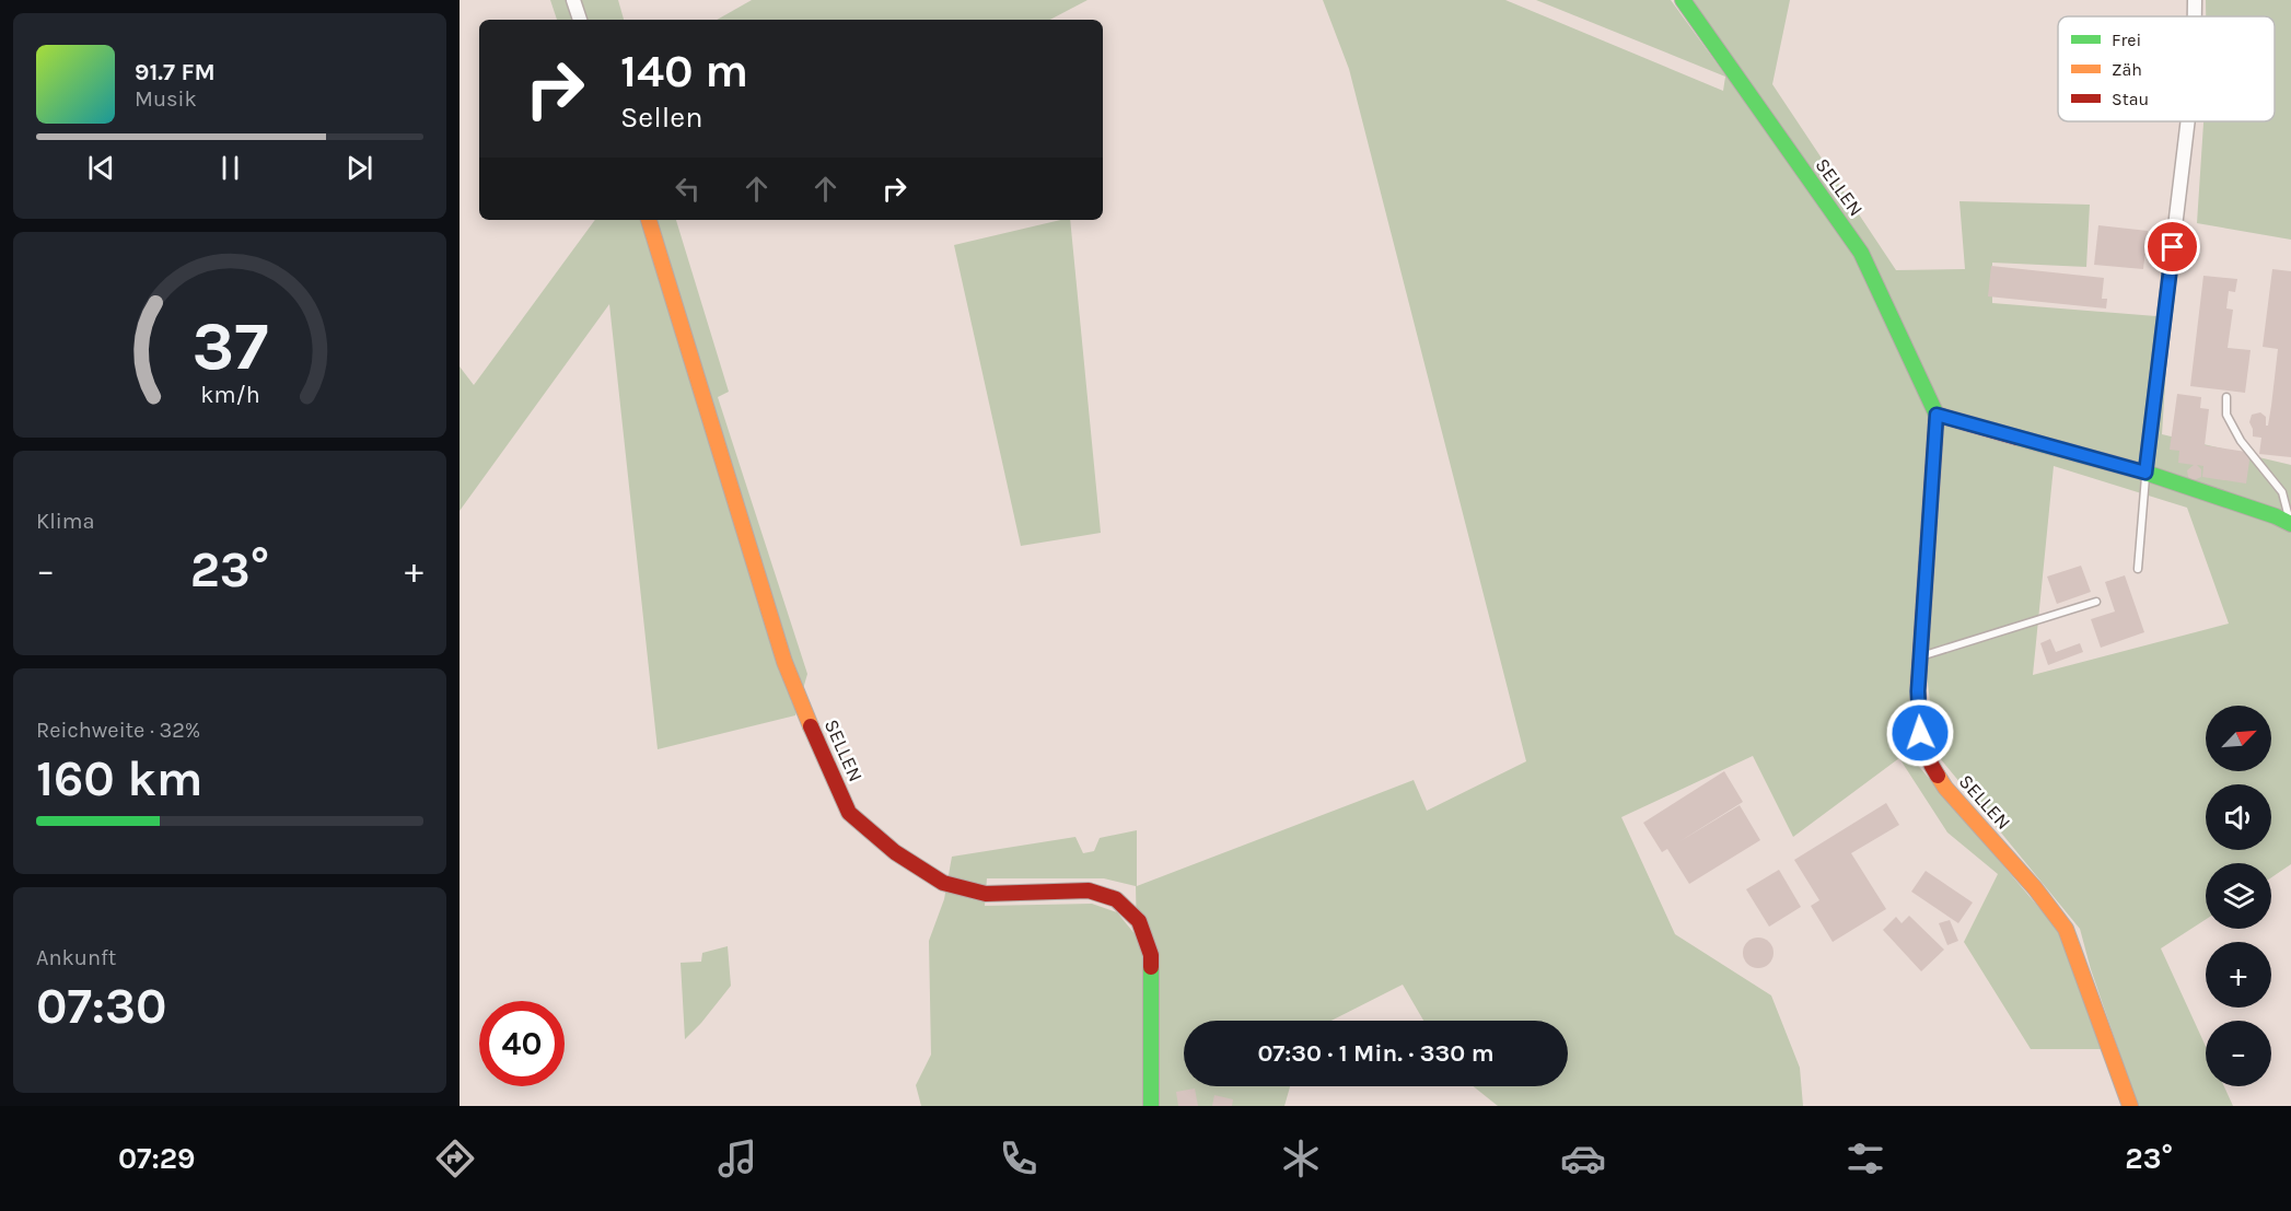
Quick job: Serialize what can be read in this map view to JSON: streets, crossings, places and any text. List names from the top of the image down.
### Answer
{
  "streets": {
    "street": ["SELLEN"]
  },
  "legend": ["Frei", "Zäh", "Stau"],
  "north": "top right",
  "page": {
    "turn": ["140 m", "Sellen"],
    "song": ["91.7 FM", "Musik"],
    "tile": [
      "Klima",
      ["Reichweite · 32%", "160 km"],
      ["Ankunft", "07:30"]
    ],
    "heat": ["−", "23°", "+"],
    "map_buttons": ["+", "−"],
    "limit": "40",
    "trip": "07:30 · 1 Min. · 330 m",
    "tabs": ["07:29", "23°"],
    "gauge": ["37", "km/h"]
  }
}
